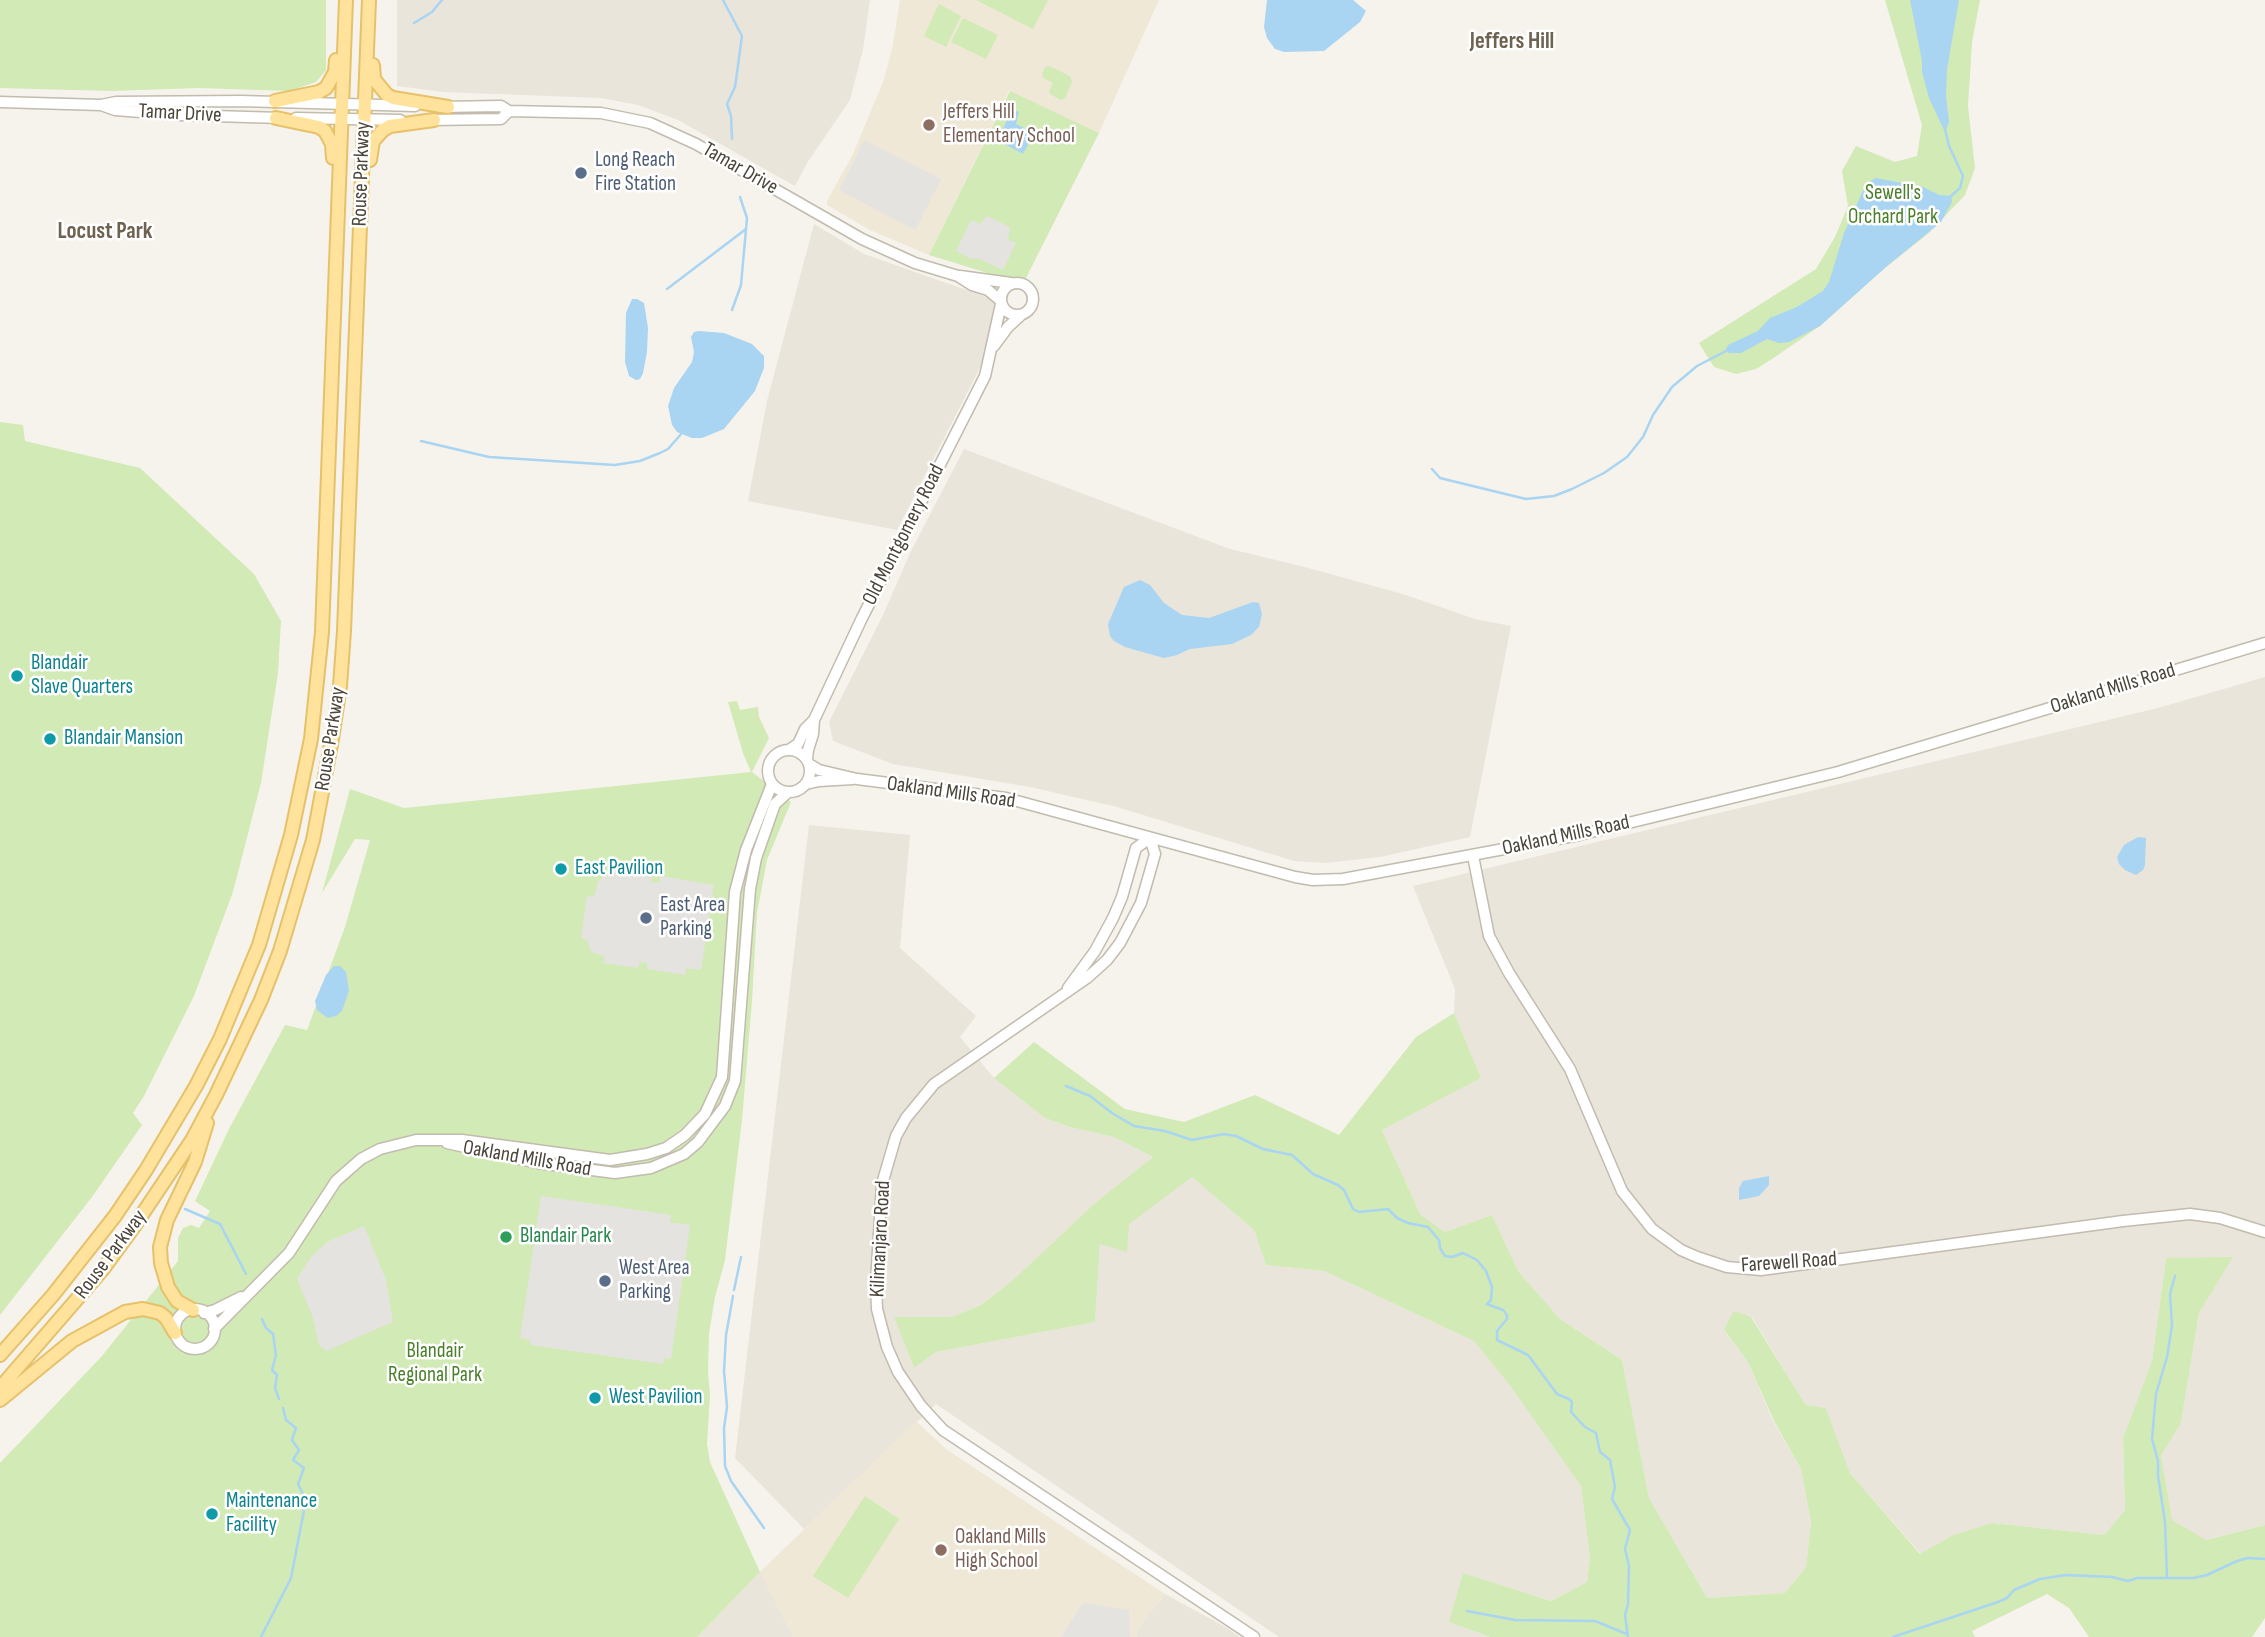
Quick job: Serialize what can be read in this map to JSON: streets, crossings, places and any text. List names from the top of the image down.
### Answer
{
  "streets": {
    "main road": ["Rouse Parkway"],
    "street": [
      "Tamar Drive",
      "Old Montgomery Road",
      "Oakland Mills Road",
      "Kilimanjaro Road",
      "Farewell Road"
    ]
  },
  "crossings": [
    ["Tamar Drive", "Rouse Parkway"],
    ["Tamar Drive", "Old Montgomery Road"],
    ["Old Montgomery Road", "Oakland Mills Road"],
    ["Oakland Mills Road", "Kilimanjaro Road"],
    ["Oakland Mills Road", "Farewell Road"]
  ],
  "districts": ["Jeffers Hill", "Locust Park"],
  "parks": ["Sewell's Orchard Park", "Blandair Regional Park"],
  "places": [
    "Jeffers Hill Elementary School",
    "Long Reach Fire Station",
    "Blandair Slave Quarters",
    "Blandair Mansion",
    "East Pavilion",
    "East Area Parking",
    "Blandair Park",
    "West Area Parking",
    "West Pavilion",
    "Maintenance Facility",
    "Oakland Mills High School"
  ]
}
